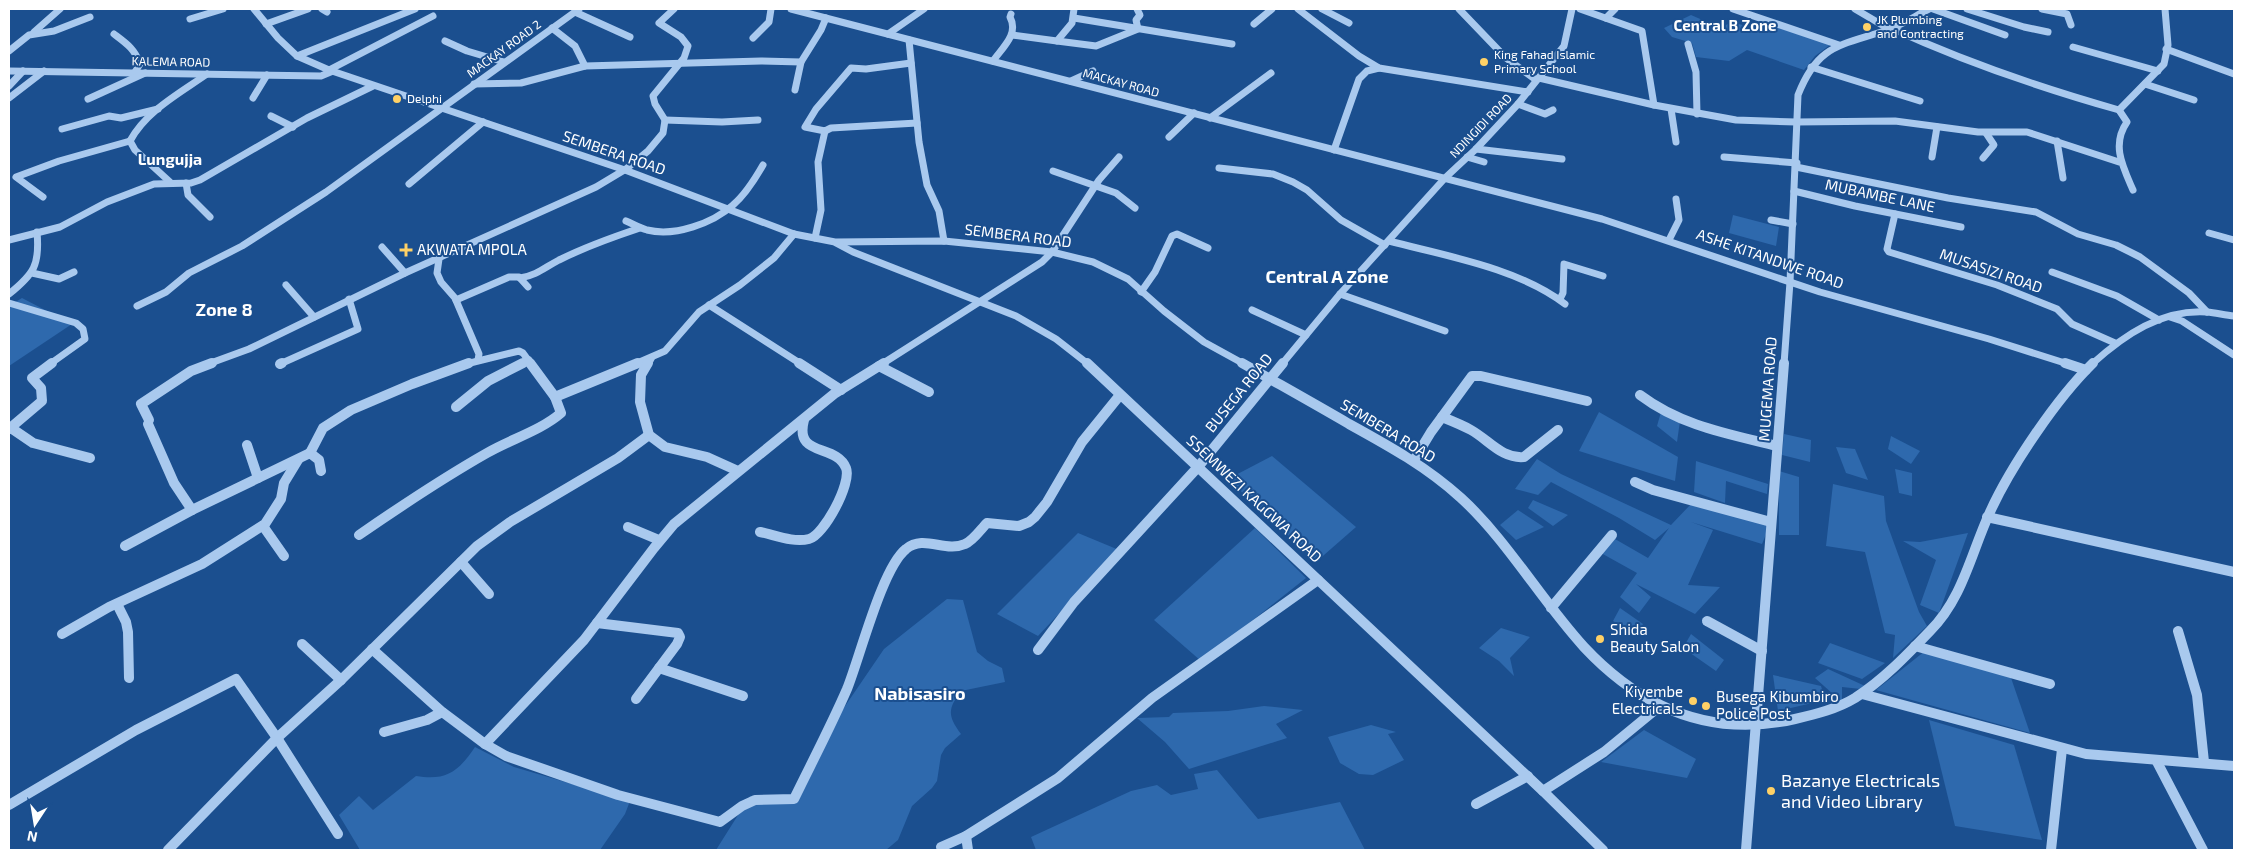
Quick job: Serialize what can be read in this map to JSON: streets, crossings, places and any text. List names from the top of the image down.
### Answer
{
  "streets": {
    "street": [
      "MACKAY ROAD 2",
      "KALEMA ROAD",
      "MACKAY ROAD",
      "NDINGIDI ROAD",
      "SEMBERA ROAD",
      "MUBAMBE LANE",
      "ASHE KITANDWE ROAD",
      "MUSASIZI ROAD",
      "MUGEMA ROAD",
      "BUSEGA ROAD",
      "SSEMWEZI KAGGWA ROAD"
    ]
  },
  "crossings": [
    ["MACKAY ROAD 2", "SEMBERA ROAD"],
    ["KALEMA ROAD", "SEMBERA ROAD"],
    ["MACKAY ROAD", "NDINGIDI ROAD"],
    ["MACKAY ROAD", "ASHE KITANDWE ROAD"],
    ["MACKAY ROAD", "BUSEGA ROAD"],
    ["NDINGIDI ROAD", "ASHE KITANDWE ROAD"],
    ["NDINGIDI ROAD", "BUSEGA ROAD"],
    ["SEMBERA ROAD", "ASHE KITANDWE ROAD"],
    ["SEMBERA ROAD", "MUSASIZI ROAD"],
    ["SEMBERA ROAD", "MUGEMA ROAD"],
    ["SEMBERA ROAD", "BUSEGA ROAD"],
    ["SEMBERA ROAD", "SSEMWEZI KAGGWA ROAD"],
    ["MUBAMBE LANE", "MUSASIZI ROAD"],
    ["MUBAMBE LANE", "MUGEMA ROAD"],
    ["ASHE KITANDWE ROAD", "MUGEMA ROAD"],
    ["ASHE KITANDWE ROAD", "BUSEGA ROAD"],
    ["BUSEGA ROAD", "SSEMWEZI KAGGWA ROAD"]
  ],
  "districts": [
    "Central B Zone",
    "Lungujja",
    "Central A Zone",
    "Zone 8",
    "Nabisasiro"
  ],
  "places": {
    "other": [
      "JK Plumbing and Contracting",
      "King Fahad Islamic Primary School",
      "Delphi",
      "Shida Beauty Salon",
      "Kiyembe Electricals",
      "Busega Kibumbiro Police Post",
      "Bazanye Electricals and Video Library"
    ],
    "health": ["AKWATA MPOLA"]
  },
  "north": "bottom"
}
